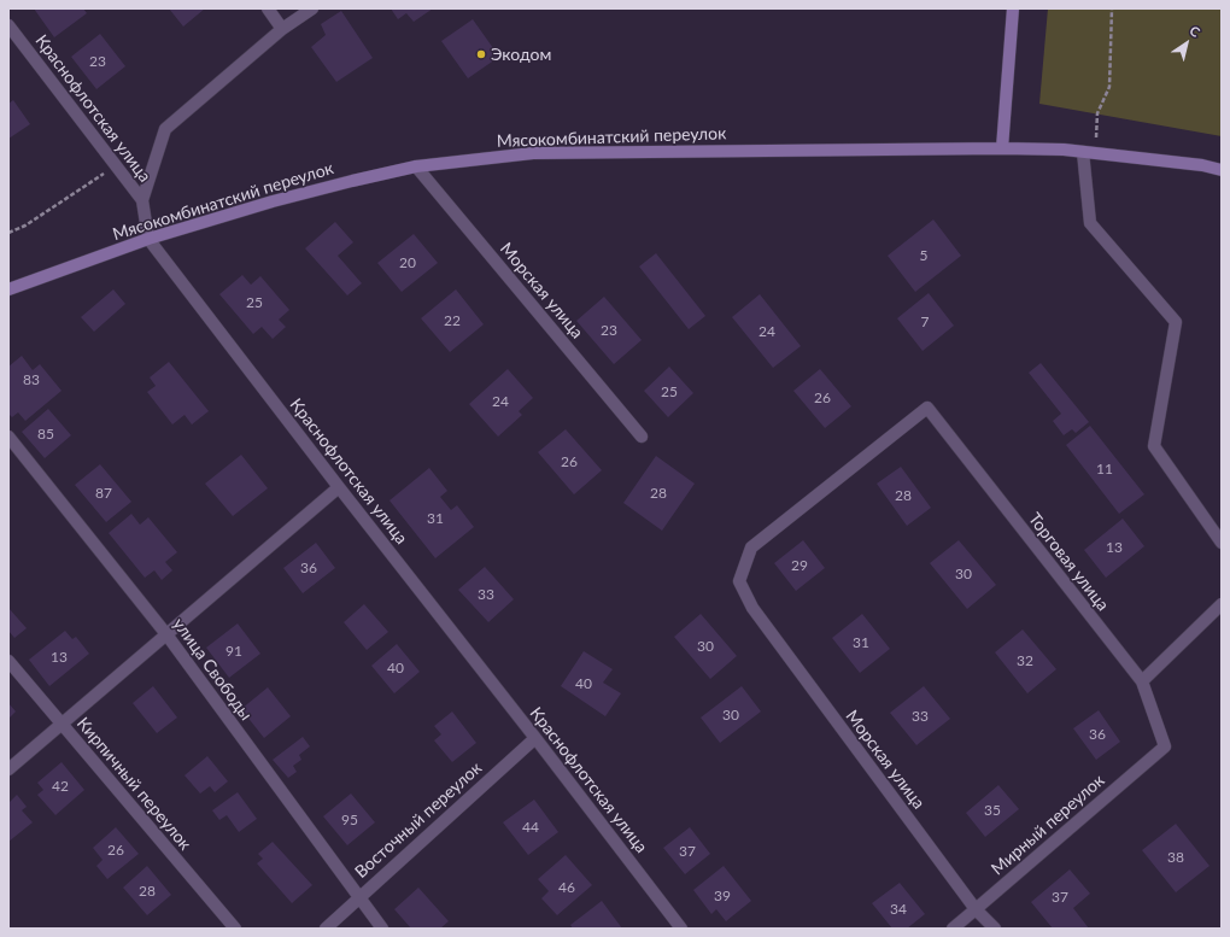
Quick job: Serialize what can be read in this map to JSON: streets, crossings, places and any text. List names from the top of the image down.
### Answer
{
  "streets": {
    "main road": ["Мясокомбинатский переулок"],
    "street": [
      "Краснофлотская улица",
      "Морская улица",
      "Торговая улица",
      "улица Свободы",
      "Кирпичный переулок",
      "Восточный переулок",
      "Мирный переулок"
    ]
  },
  "crossings": [
    ["Краснофлотская улица", "Мясокомбинатский переулок"],
    ["Краснофлотская улица", "Восточный переулок"],
    ["Мясокомбинатский переулок", "Морская улица"],
    ["Морская улица", "Торговая улица"],
    ["Морская улица", "Мирный переулок"],
    ["Торговая улица", "Мирный переулок"],
    ["улица Свободы", "Восточный переулок"]
  ],
  "places": ["Экодом"],
  "house_numbers": [
    "23",
    "5",
    "20",
    "25",
    "22",
    "7",
    "23",
    "24",
    "83",
    "25",
    "26",
    "24",
    "85",
    "26",
    "11",
    "87",
    "28",
    "28",
    "31",
    "13",
    "29",
    "36",
    "30",
    "33",
    "31",
    "30",
    "91",
    "13",
    "32",
    "40",
    "40",
    "30",
    "33",
    "36",
    "42",
    "35",
    "95",
    "44",
    "26",
    "37",
    "38",
    "46",
    "28",
    "39",
    "37",
    "34"
  ],
  "north": "top right"
}
